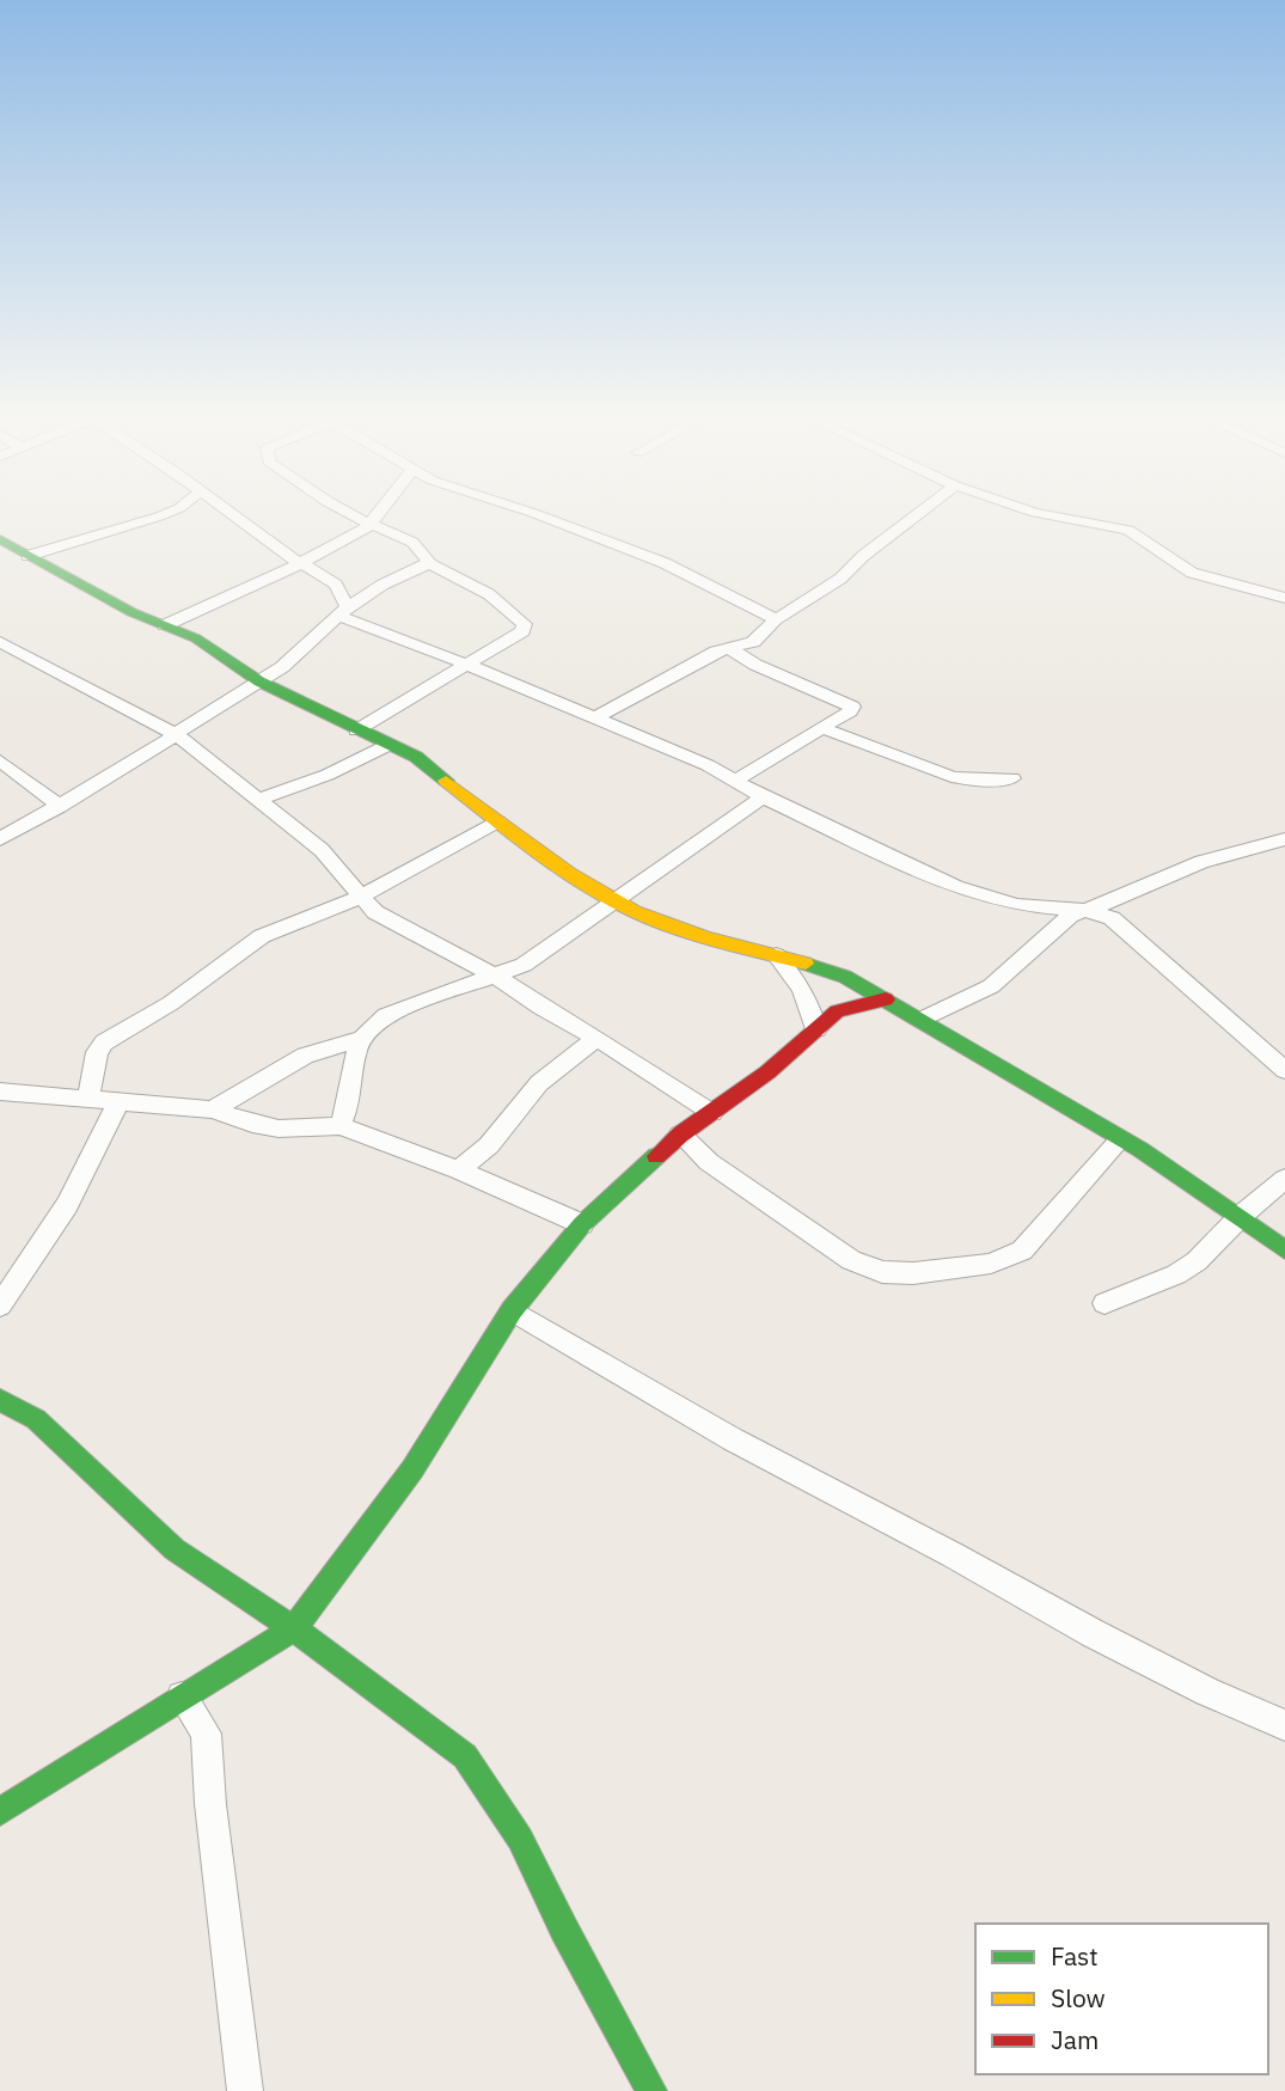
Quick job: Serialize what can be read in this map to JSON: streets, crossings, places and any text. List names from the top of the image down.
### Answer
{
  "legend": ["Fast", "Slow", "Jam"]
}
